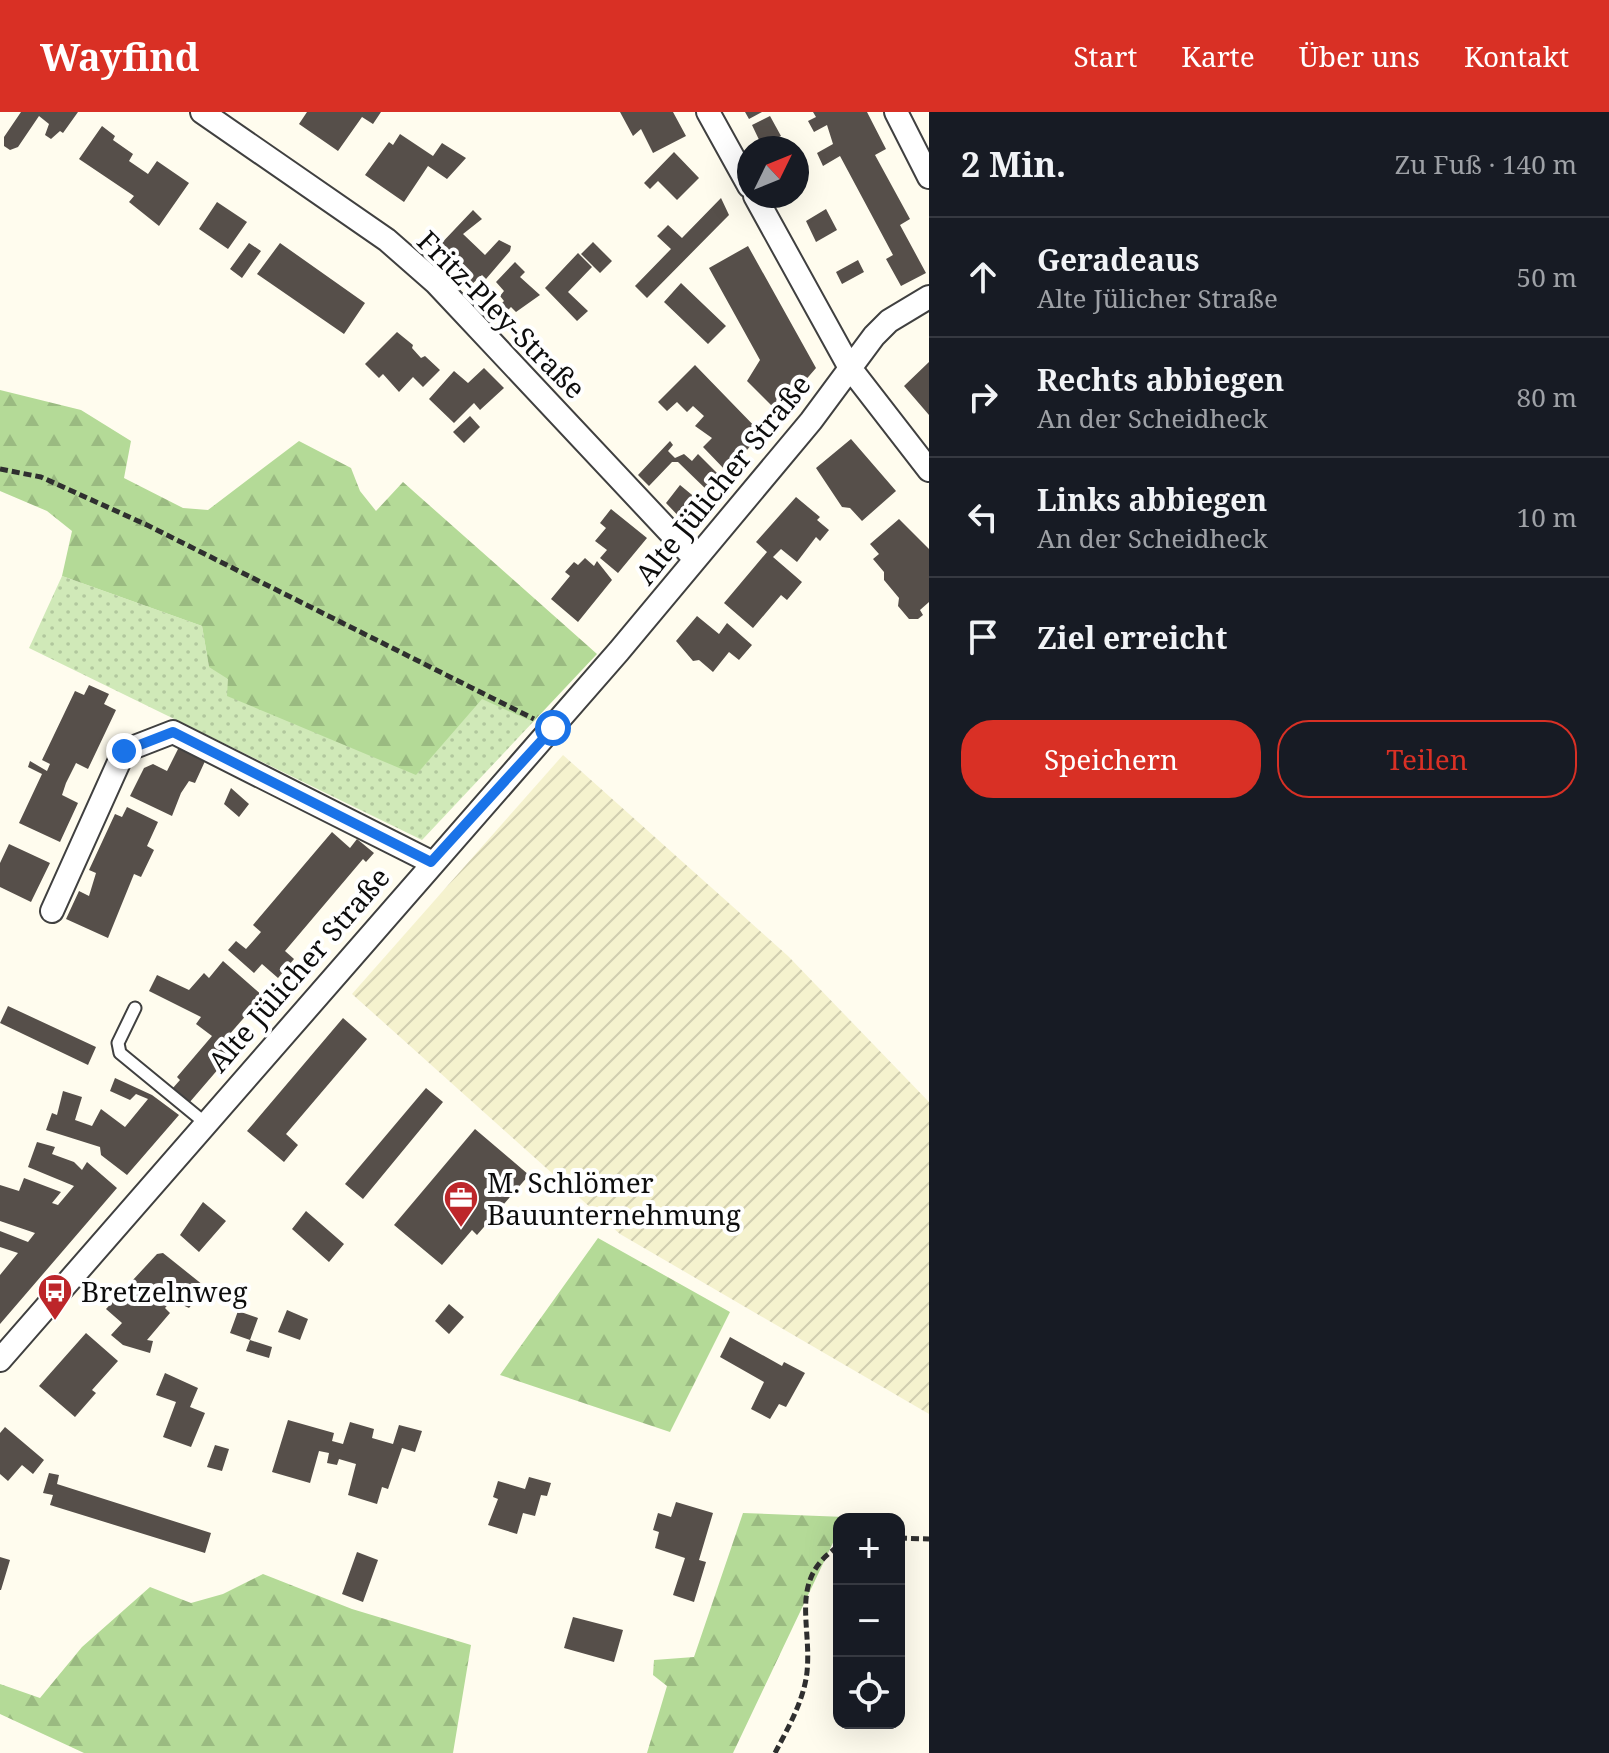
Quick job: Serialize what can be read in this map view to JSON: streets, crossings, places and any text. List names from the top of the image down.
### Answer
{
  "streets": {
    "street": ["Fritz-Pley-Straße", "Alte Jülicher Straße"]
  },
  "crossings": [
    ["Fritz-Pley-Straße", "Alte Jülicher Straße"]
  ],
  "places": {
    "office": ["M. Schlömer Bauunternehmung"],
    "bus stop": ["Bretzelnweg"]
  },
  "north": "top right",
  "page": {
    "header": "Wayfind",
    "nav": [
      "Start",
      "Karte",
      "Über uns",
      "Kontakt"
    ],
    "heading": ["2 Min.", "Zu Fuß · 140 m"],
    "list": [
      ["Geradeaus", "Alte Jülicher Straße", "50 m"],
      ["Rechts abbiegen", "An der Scheidheck", "80 m"],
      ["Links abbiegen", "An der Scheidheck", "10 m"],
      "Ziel erreicht"
    ],
    "buttons": ["Speichern", "Teilen"],
    "map_buttons": ["+", "−"]
  }
}
